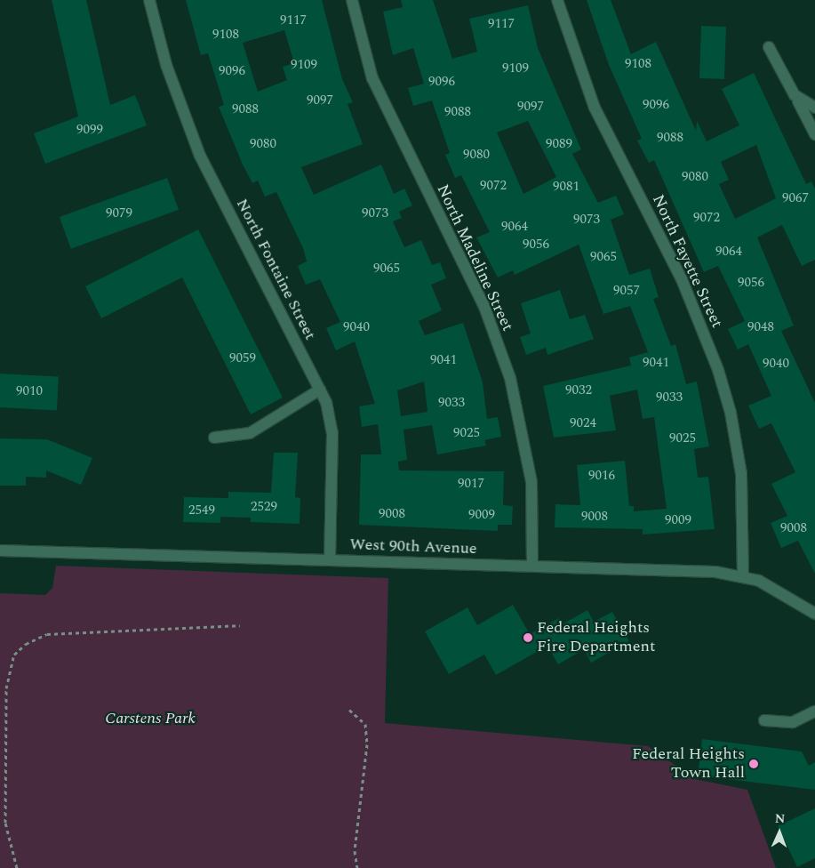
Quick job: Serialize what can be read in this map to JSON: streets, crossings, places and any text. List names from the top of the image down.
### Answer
{
  "streets": {
    "street": [
      "North Madeline Street",
      "North Fayette Street",
      "North Fontaine Street",
      "West 90th Avenue"
    ]
  },
  "crossings": [
    ["North Madeline Street", "West 90th Avenue"],
    ["North Fayette Street", "West 90th Avenue"],
    ["North Fontaine Street", "West 90th Avenue"]
  ],
  "parks": ["Carstens Park"],
  "places": ["Federal Heights Fire Department", "Federal Heights Town Hall"],
  "house_numbers": [
    "9117",
    "9117",
    "9108",
    "9108",
    "9109",
    "9109",
    "9096",
    "9096",
    "9097",
    "9096",
    "9097",
    "9088",
    "9088",
    "9099",
    "9088",
    "9080",
    "9089",
    "9080",
    "9080",
    "9072",
    "9081",
    "9067",
    "9079",
    "9073",
    "9072",
    "9073",
    "9064",
    "9056",
    "9064",
    "9065",
    "9065",
    "9056",
    "9057",
    "9040",
    "9048",
    "9059",
    "9041",
    "9041",
    "9040",
    "9032",
    "9010",
    "9033",
    "9033",
    "9024",
    "9025",
    "9025",
    "9016",
    "9017",
    "2529",
    "2549",
    "9008",
    "9009",
    "9008",
    "9009",
    "9008"
  ],
  "north": "top"
}
